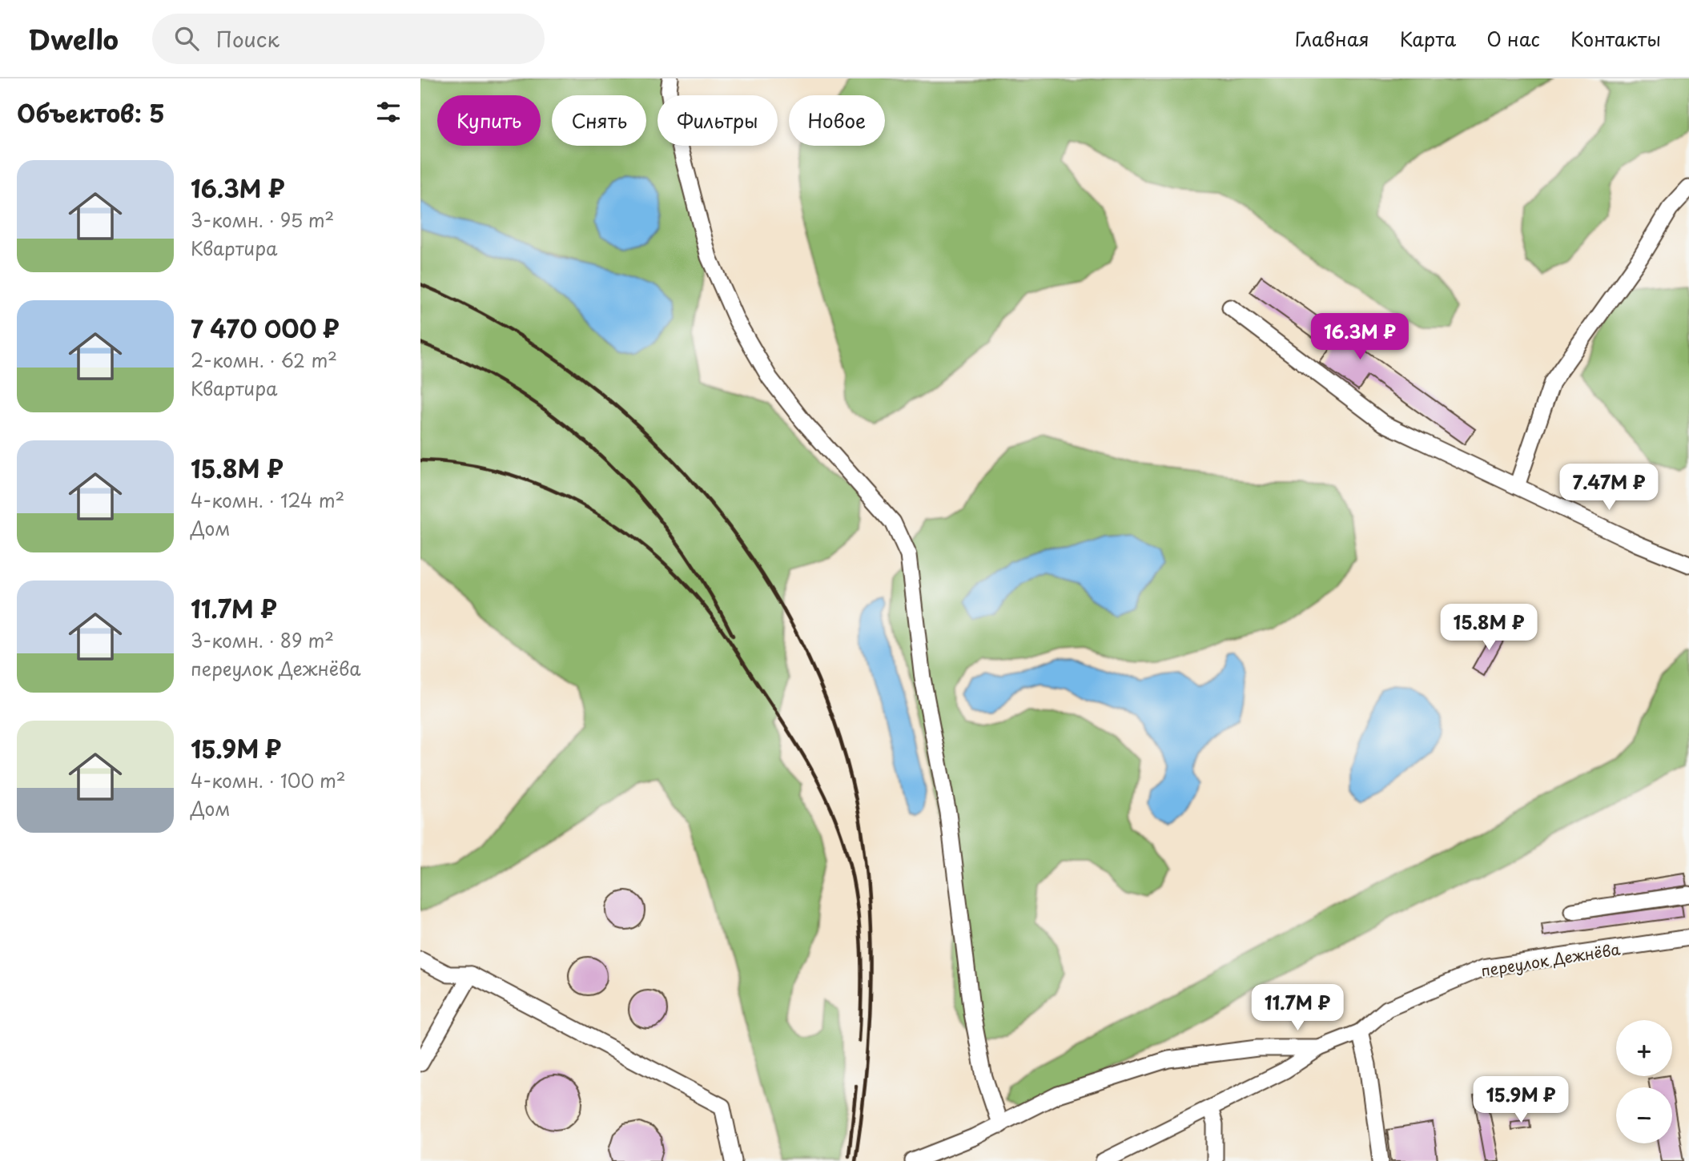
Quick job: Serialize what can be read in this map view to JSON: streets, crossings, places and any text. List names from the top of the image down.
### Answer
{
  "streets": {
    "street": ["переулок Дежнёва"]
  },
  "page": {
    "header": "Dwello",
    "search": "Поиск",
    "nav": [
      "Главная",
      "Карта",
      "О нас",
      "Контакты"
    ],
    "heading": "Объектов: 5",
    "chip": [
      "Купить",
      "Снять",
      "Фильтры",
      "Новое"
    ],
    "list": [
      {
        "name": "16.3M ₽",
        "note": "3-комн. · 95 m² · Квартира"
      },
      {
        "name": "7 470 000 ₽",
        "note": "2-комн. · 62 m² · Квартира"
      },
      {
        "name": "15.8M ₽",
        "note": "4-комн. · 124 m² · Дом"
      },
      {
        "name": "11.7M ₽",
        "note": "3-комн. · 89 m² · переулок Дежнёва"
      },
      {
        "name": "15.9M ₽",
        "note": "4-комн. · 100 m² · Дом"
      }
    ],
    "price": [
      "16.3M ₽",
      "7.47M ₽",
      "15.8M ₽",
      "11.7M ₽",
      "15.9M ₽"
    ],
    "map_buttons": ["+", "−"]
  }
}
